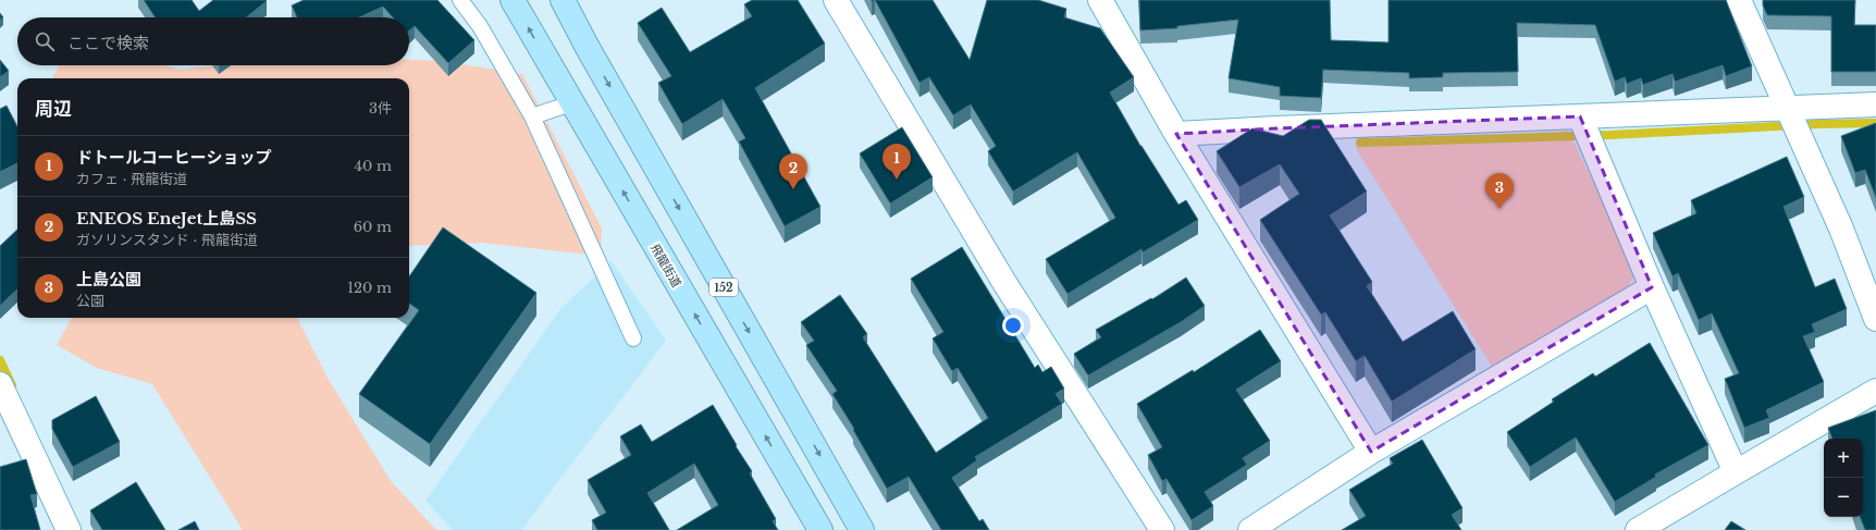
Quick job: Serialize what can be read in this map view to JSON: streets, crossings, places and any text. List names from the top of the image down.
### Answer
{
  "streets": {
    "highway": ["飛龍街道", "152"]
  },
  "page": {
    "search": "ここで検索",
    "heading": ["周辺", "3件"],
    "list": [
      {
        "mark": "1",
        "name": "ドトールコーヒーショップ",
        "note": "カフェ · 飛龍街道",
        "value": "40 m"
      },
      {
        "mark": "2",
        "name": "ENEOS EneJet上島SS",
        "note": "ガソリンスタンド · 飛龍街道",
        "value": "60 m"
      },
      {
        "mark": "3",
        "name": "上島公園",
        "note": "公園",
        "value": "120 m"
      }
    ],
    "pins": ["1", "2", "3"],
    "map_buttons": ["+", "−"]
  }
}
